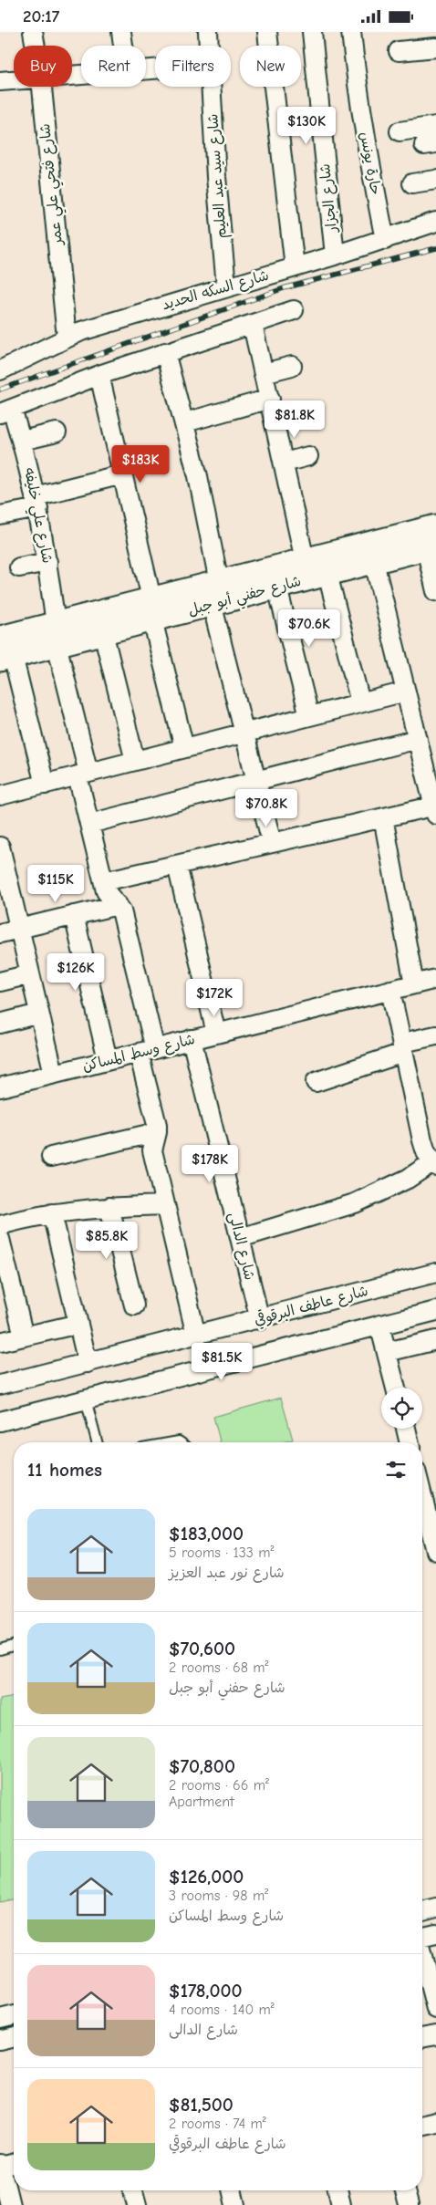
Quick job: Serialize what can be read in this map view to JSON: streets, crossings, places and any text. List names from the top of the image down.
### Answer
{
  "streets": {
    "street": [
      "حارة يونس",
      "شارع سيد عبد العليم",
      "شارع فتحي علي عمر",
      "شارع الجزار",
      "شارع السكه الحديد",
      "شارع علي خليفه",
      "شارع حفني أبو جبل",
      "شارع وسط المساكن",
      "شارع الدالى",
      "شارع عاطف البرقوقي"
    ]
  },
  "crossings": [
    ["حارة يونس", "شارع السكه الحديد"],
    ["شارع سيد عبد العليم", "شارع السكه الحديد"],
    ["شارع فتحي علي عمر", "شارع السكه الحديد"],
    ["شارع الجزار", "شارع السكه الحديد"],
    ["شارع علي خليفه", "شارع حفني أبو جبل"],
    ["شارع علي خليفه", "شارع وسط المساكن"],
    ["شارع وسط المساكن", "شارع الدالى"],
    ["شارع الدالى", "شارع عاطف البرقوقي"]
  ],
  "page": {
    "status": "20:17",
    "chip": [
      "Buy",
      "Rent",
      "Filters",
      "New"
    ],
    "price": [
      "$130K",
      "$81.8K",
      "$183K",
      "$70.6K",
      "$70.8K",
      "$115K",
      "$126K",
      "$172K",
      "$178K",
      "$85.8K",
      "$81.5K"
    ],
    "heading": "11 homes",
    "list": [
      {
        "name": "$183,000",
        "note": "5 rooms · 133 m² · شارع نور عبد العزيز"
      },
      {
        "name": "$70,600",
        "note": "2 rooms · 68 m² · شارع حفني أبو جبل"
      },
      {
        "name": "$70,800",
        "note": "2 rooms · 66 m² · Apartment"
      },
      {
        "name": "$126,000",
        "note": "3 rooms · 98 m² · شارع وسط المساكن"
      },
      {
        "name": "$178,000",
        "note": "4 rooms · 140 m² · شارع الدالى"
      },
      {
        "name": "$81,500",
        "note": "2 rooms · 74 m² · شارع عاطف البرقوقي"
      }
    ]
  }
}
